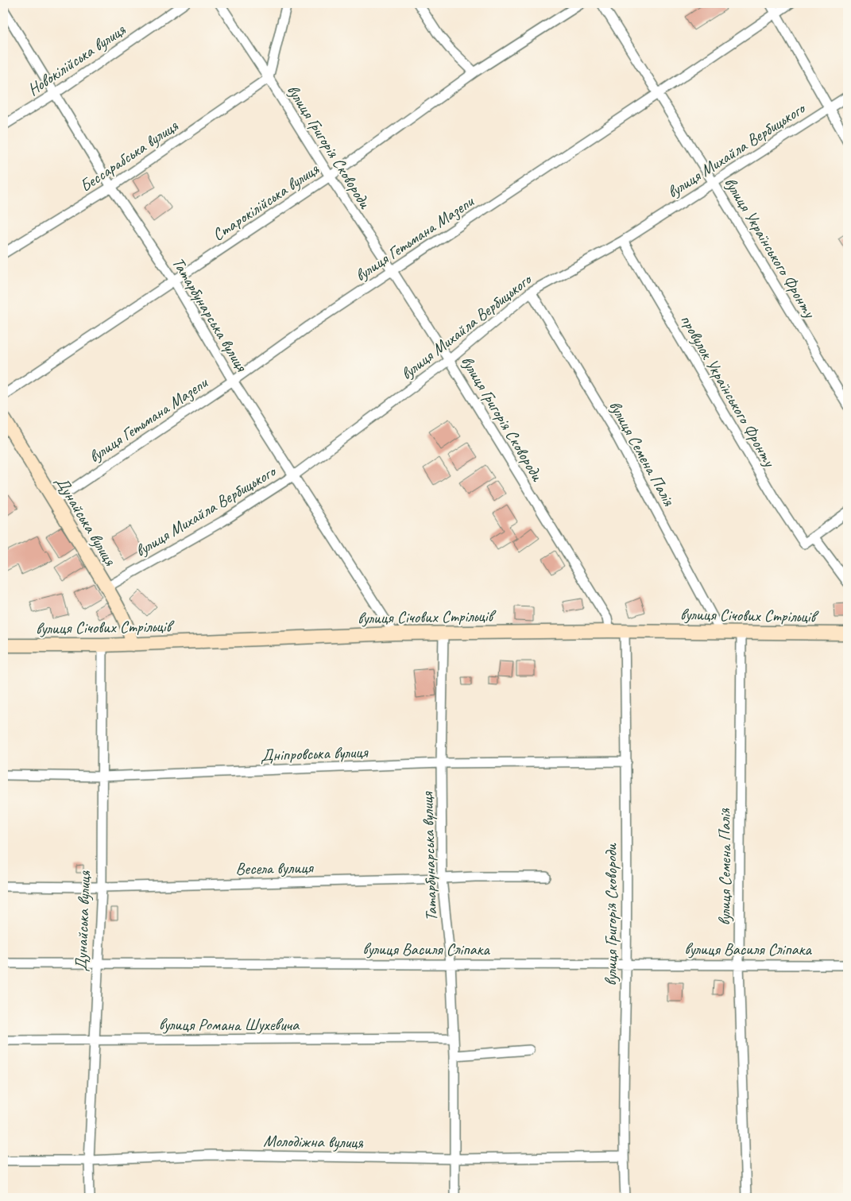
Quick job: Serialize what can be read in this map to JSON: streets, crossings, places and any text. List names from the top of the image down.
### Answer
{
  "streets": {
    "main road": ["Дунайська вулиця", "вулиця Січових Стрільців"],
    "street": [
      "Новокілійська вулиця",
      "вулиця Григорія Сковороди",
      "вулиця Михайла Вербицького",
      "Бессарабська вулиця",
      "Старокілійська вулиця",
      "вулиця Гетьмана Мазепи",
      "вулиця Українського Фронту",
      "Татарбунарська вулиця",
      "провулок Українського Фронту",
      "вулиця Семена Палія",
      "Дніпровська вулиця",
      "Весела вулиця",
      "вулиця Василя Сліпака",
      "вулиця Романа Шухевича",
      "Молодіжна вулиця"
    ]
  },
  "crossings": [
    ["Новокілійська вулиця", "Татарбунарська вулиця"],
    ["вулиця Григорія Сковороди", "вулиця Михайла Вербицького"],
    ["вулиця Григорія Сковороди", "Бессарабська вулиця"],
    ["вулиця Григорія Сковороди", "Старокілійська вулиця"],
    ["вулиця Григорія Сковороди", "вулиця Гетьмана Мазепи"],
    ["вулиця Григорія Сковороди", "вулиця Січових Стрільців"],
    ["вулиця Григорія Сковороди", "Дніпровська вулиця"],
    ["вулиця Григорія Сковороди", "вулиця Василя Сліпака"],
    ["вулиця Григорія Сковороди", "Молодіжна вулиця"],
    ["вулиця Михайла Вербицького", "вулиця Українського Фронту"],
    ["вулиця Михайла Вербицького", "Татарбунарська вулиця"],
    ["вулиця Михайла Вербицького", "провулок Українського Фронту"],
    ["вулиця Михайла Вербицького", "вулиця Семена Палія"],
    ["вулиця Михайла Вербицького", "Дунайська вулиця"],
    ["Бессарабська вулиця", "Татарбунарська вулиця"],
    ["Старокілійська вулиця", "Татарбунарська вулиця"],
    ["вулиця Гетьмана Мазепи", "вулиця Українського Фронту"],
    ["вулиця Гетьмана Мазепи", "Татарбунарська вулиця"],
    ["вулиця Гетьмана Мазепи", "Дунайська вулиця"],
    ["Татарбунарська вулиця", "вулиця Січових Стрільців"],
    ["Татарбунарська вулиця", "Дніпровська вулиця"],
    ["Татарбунарська вулиця", "Весела вулиця"],
    ["Татарбунарська вулиця", "вулиця Василя Сліпака"],
    ["Татарбунарська вулиця", "вулиця Романа Шухевича"],
    ["Татарбунарська вулиця", "Молодіжна вулиця"],
    ["вулиця Семена Палія", "вулиця Січових Стрільців"],
    ["вулиця Семена Палія", "вулиця Василя Сліпака"],
    ["Дунайська вулиця", "вулиця Січових Стрільців"],
    ["Дунайська вулиця", "Дніпровська вулиця"],
    ["Дунайська вулиця", "Весела вулиця"],
    ["Дунайська вулиця", "вулиця Василя Сліпака"],
    ["Дунайська вулиця", "вулиця Романа Шухевича"],
    ["Дунайська вулиця", "Молодіжна вулиця"]
  ]
}
